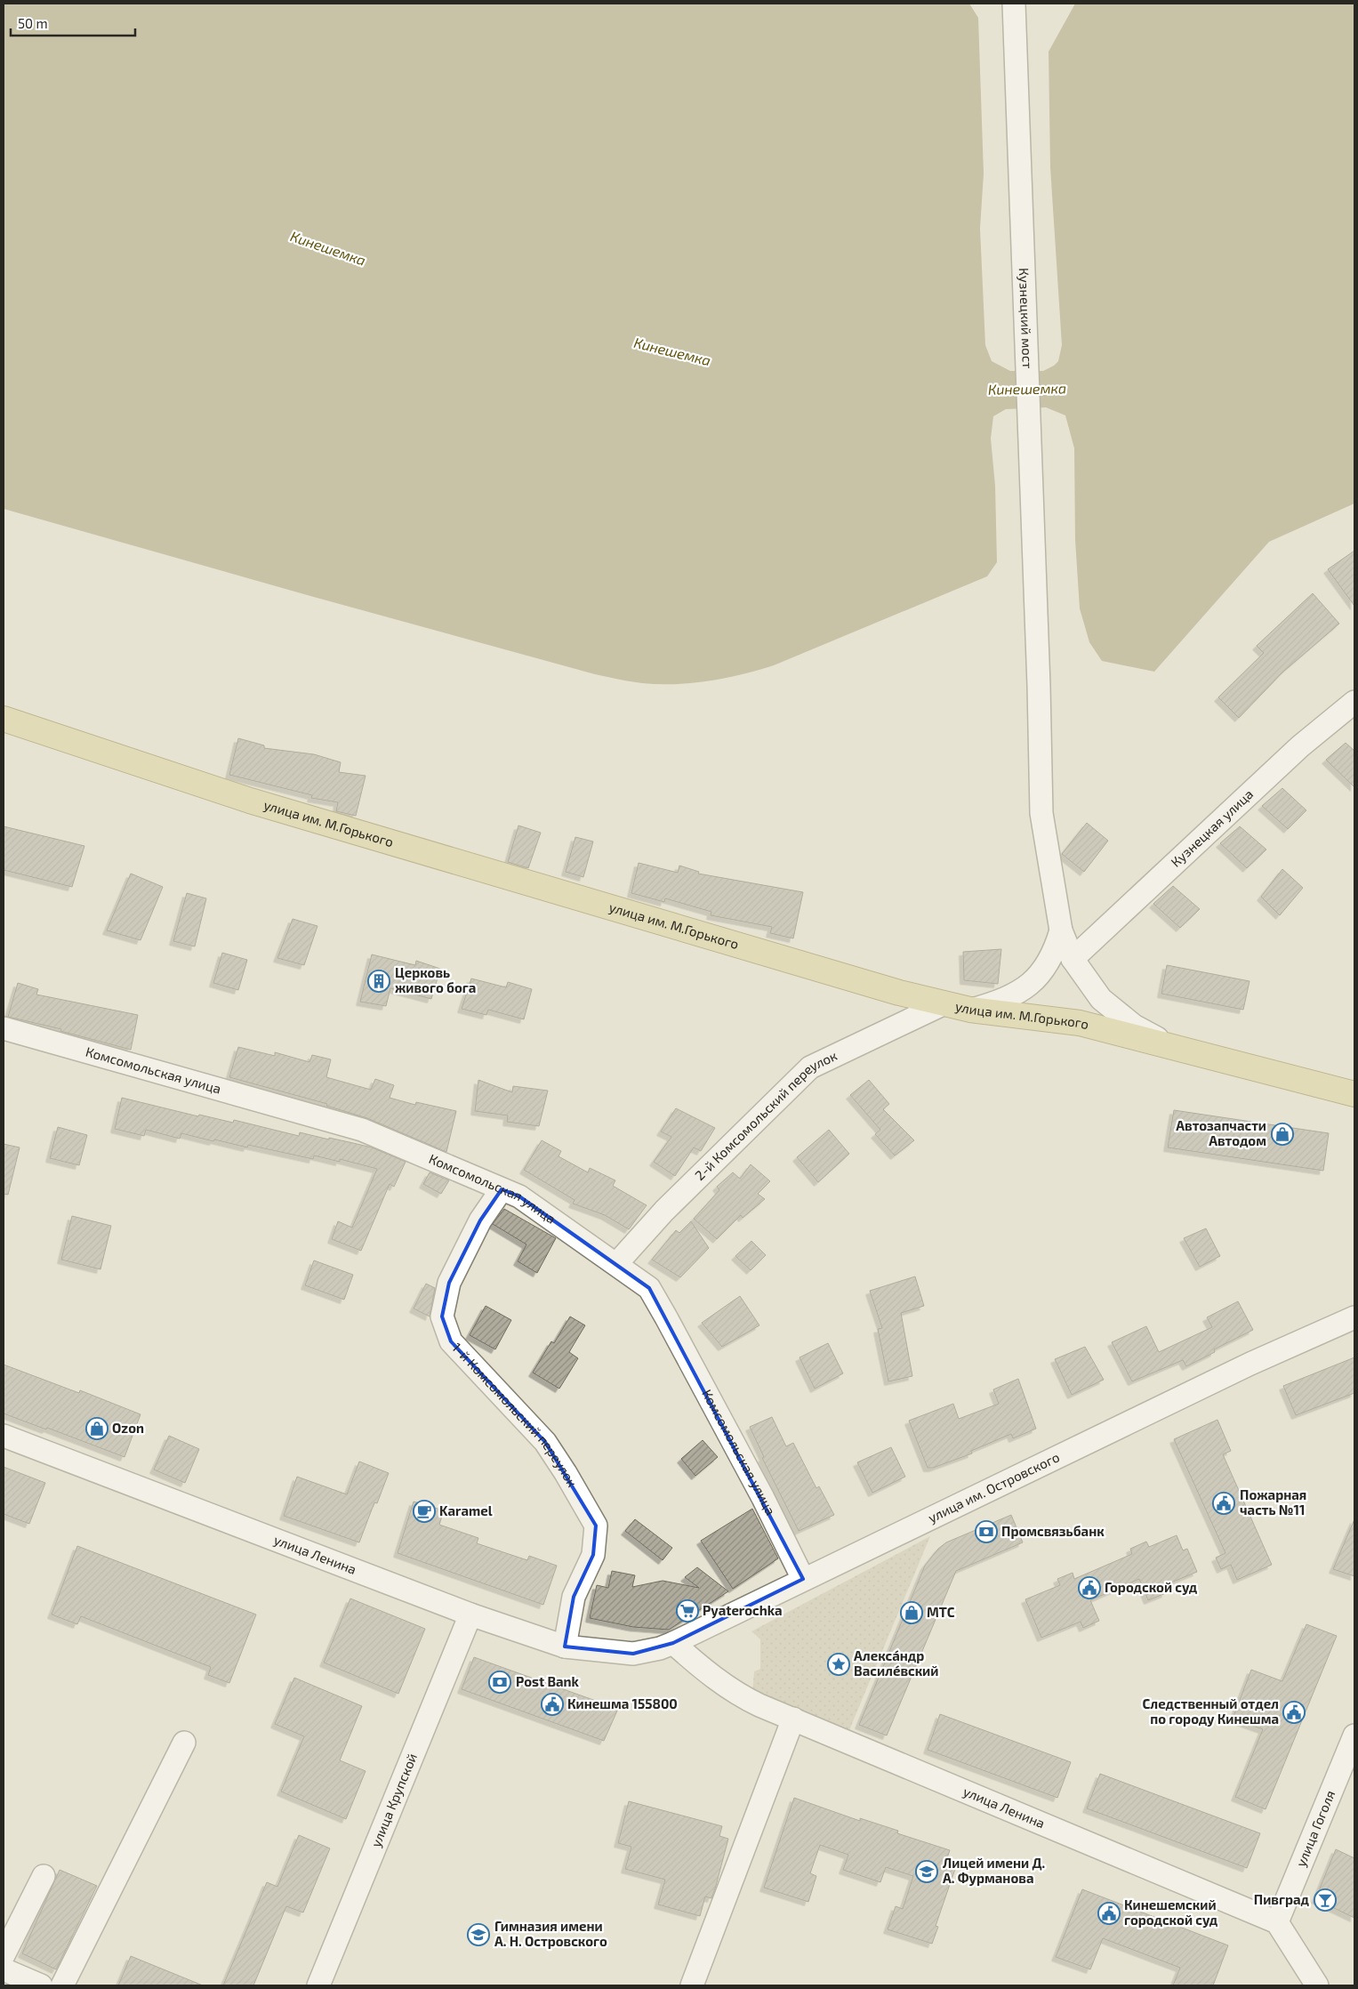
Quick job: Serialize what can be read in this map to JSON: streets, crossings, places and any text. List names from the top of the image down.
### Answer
{
  "streets": {
    "main road": ["улица им. М.Горького"],
    "street": [
      "Кузнецкий мост",
      "Кузнецкая улица",
      "Комсомольская улица",
      "2-й Комсомольский переулок",
      "1-й Комсомольский переулок",
      "улица им. Островского",
      "улица Ленина",
      "улица Крупской",
      "улица Гоголя"
    ]
  },
  "crossings": [
    ["Кузнецкий мост", "улица им. М.Горького"],
    ["Кузнецкий мост", "Кузнецкая улица"],
    ["улица им. М.Горького", "2-й Комсомольский переулок"],
    ["Комсомольская улица", "2-й Комсомольский переулок"],
    ["Комсомольская улица", "1-й Комсомольский переулок"],
    ["Комсомольская улица", "улица им. Островского"],
    ["1-й Комсомольский переулок", "улица Ленина"],
    ["улица им. Островского", "улица Ленина"],
    ["улица Ленина", "улица Крупской"],
    ["улица Ленина", "улица Гоголя"]
  ],
  "water": ["Кинешемка"],
  "places": {
    "building": ["Церковь живого бога"],
    "shop": ["Автозапчасти Автодом", "Ozon", "МТС"],
    "public building": [
      "Пожарная часть №11",
      "Городской суд",
      "Кинешма 155800",
      "Следственный отдел по городу Кинешма",
      "Кинешемский городской суд"
    ],
    "cafe": ["Karamel"],
    "bank": ["Промсвязьбанк", "Post Bank"],
    "supermarket": ["Pyaterochka"],
    "place": ["Алекса́ндр Василе́вский"],
    "school or university": ["Лицей имени Д. А. Фурманова", "Гимназия имени А. Н. Островского"],
    "bar": ["Пивград"]
  },
  "scale_bar": "50 m"
}
